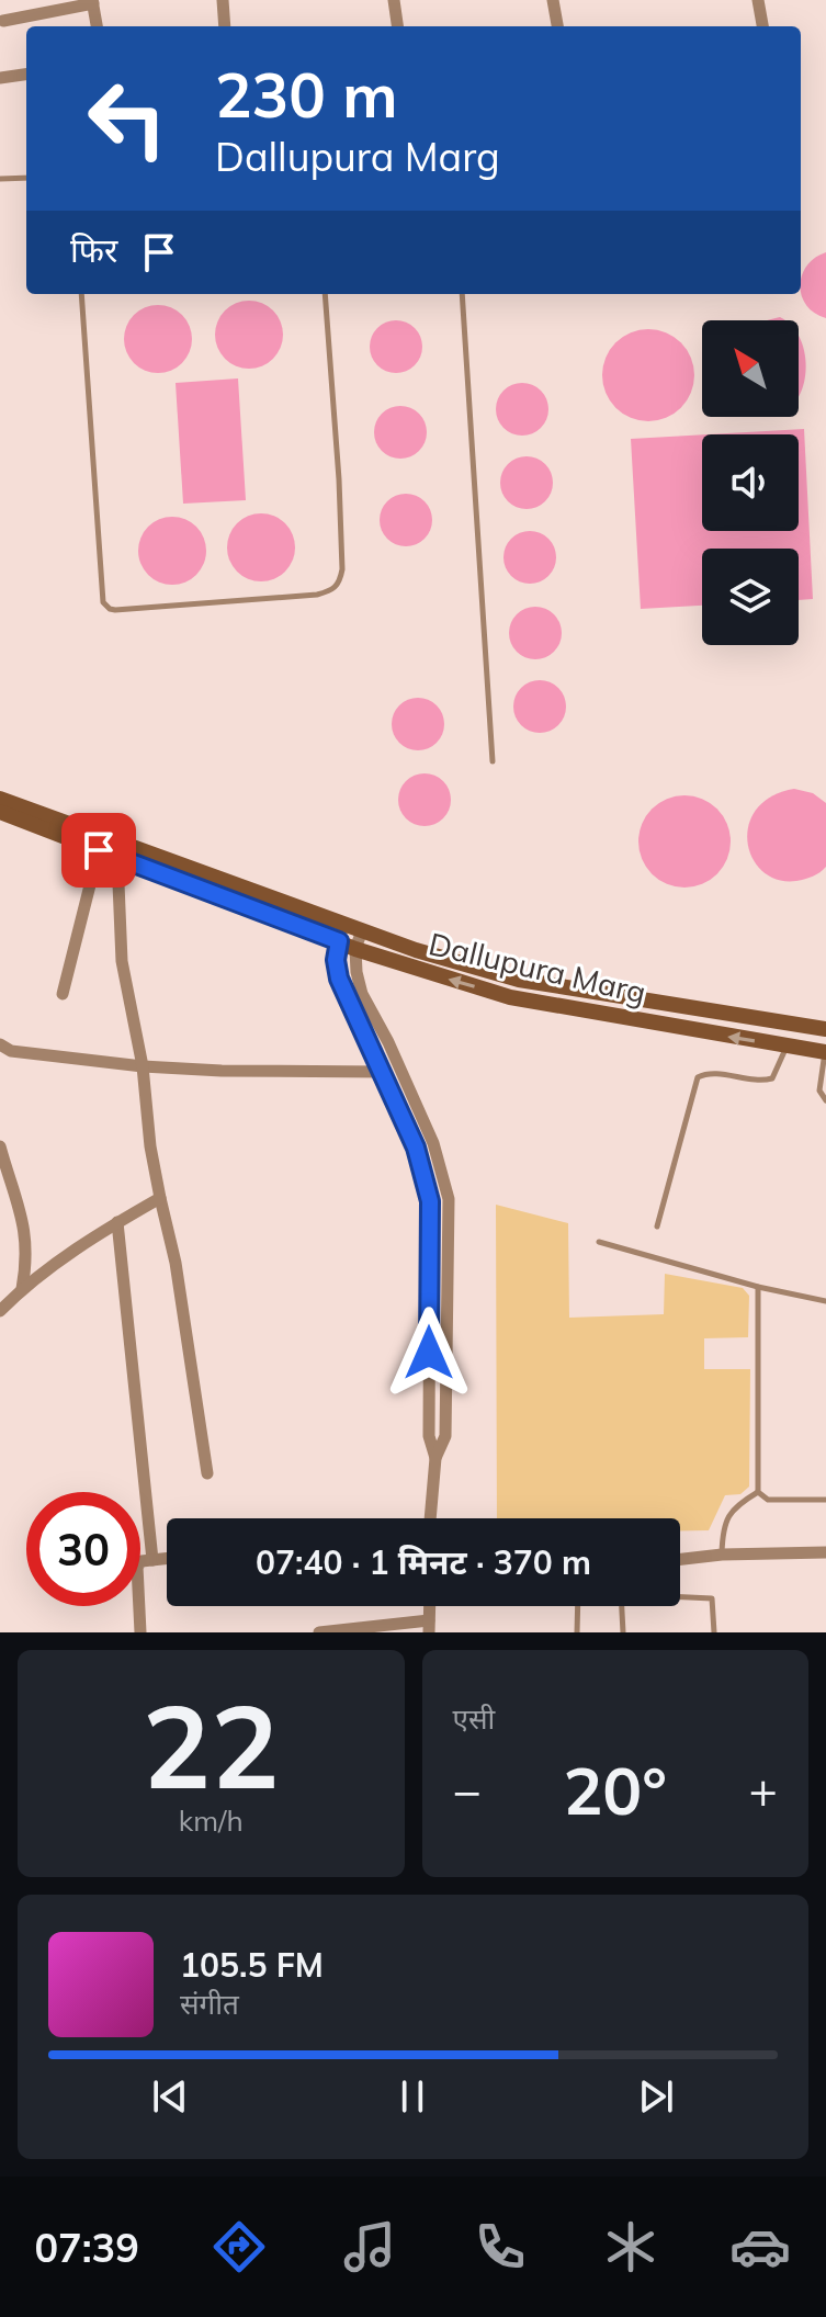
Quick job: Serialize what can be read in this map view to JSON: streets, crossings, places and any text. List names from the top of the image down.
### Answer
{
  "streets": {
    "main road": ["Dallupura Marg"]
  },
  "north": "top left",
  "page": {
    "turn": ["230 m", "Dallupura Marg"],
    "then": "फिर",
    "limit": "30",
    "trip": "07:40 · 1 मिनट · 370 m",
    "tile": [
      ["22", "km/h"],
      "एसी"
    ],
    "heat": ["−", "20°", "+"],
    "song": ["105.5 FM", "संगीत"],
    "tabs": "07:39"
  }
}
